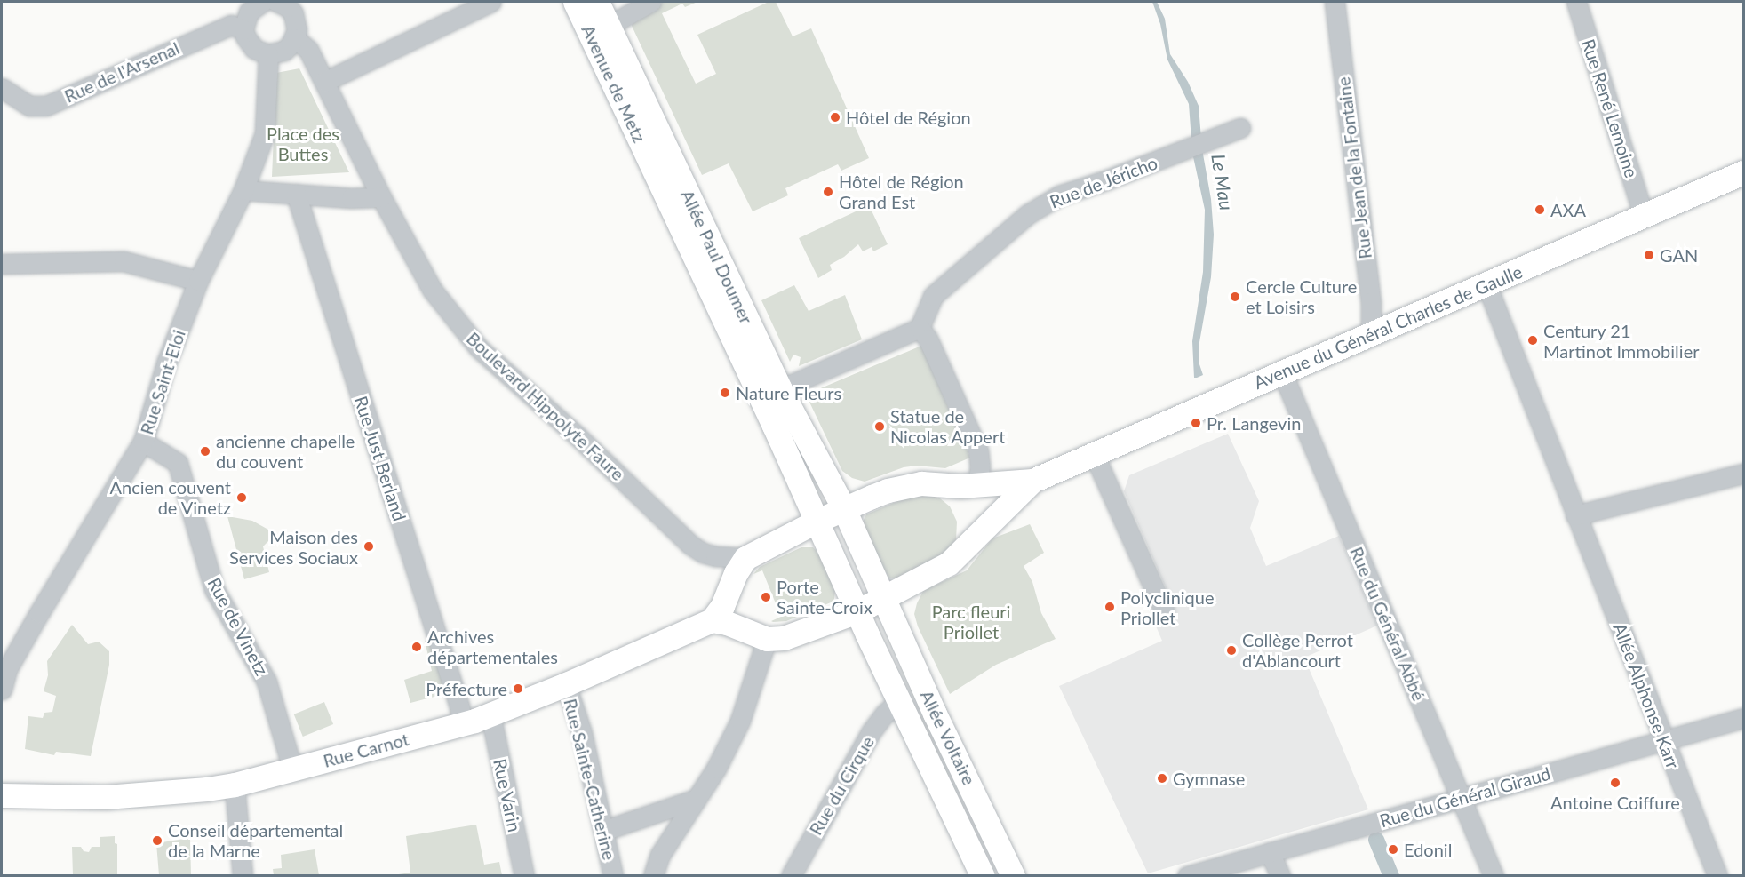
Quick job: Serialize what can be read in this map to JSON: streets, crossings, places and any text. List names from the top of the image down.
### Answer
{
  "streets": {
    "main road": [
      "Avenue de Metz",
      "Allée Paul Doumer",
      "Avenue du Général Charles de Gaulle",
      "Allée Voltaire",
      "Rue Carnot"
    ],
    "street": [
      "Rue de l'Arsenal",
      "Rue René Lemoine",
      "Rue Jean de la Fontaine",
      "Rue de Jéricho",
      "Rue Saint-Eloi",
      "Boulevard Hippolyte Faure",
      "Rue Just Berland",
      "Rue du Général Abbé",
      "Rue de Vinetz",
      "Allée Alphonse Karr",
      "Rue Sainte-Catherine",
      "Rue du Cirque",
      "Rue Varin",
      "Rue du Général Giraud"
    ]
  },
  "crossings": [
    ["Avenue de Metz", "Allée Paul Doumer"],
    ["Rue René Lemoine", "Avenue du Général Charles de Gaulle"],
    ["Rue Jean de la Fontaine", "Avenue du Général Charles de Gaulle"],
    ["Allée Paul Doumer", "Avenue du Général Charles de Gaulle"],
    ["Allée Paul Doumer", "Allée Voltaire"],
    ["Avenue du Général Charles de Gaulle", "Boulevard Hippolyte Faure"],
    ["Avenue du Général Charles de Gaulle", "Rue du Général Abbé"],
    ["Avenue du Général Charles de Gaulle", "Allée Alphonse Karr"],
    ["Avenue du Général Charles de Gaulle", "Allée Voltaire"],
    ["Rue Saint-Eloi", "Rue de Vinetz"],
    ["Rue Just Berland", "Rue Carnot"],
    ["Rue du Général Abbé", "Rue du Général Giraud"],
    ["Rue de Vinetz", "Rue Carnot"],
    ["Allée Alphonse Karr", "Rue du Général Giraud"],
    ["Allée Voltaire", "Rue du Cirque"],
    ["Rue Carnot", "Rue Sainte-Catherine"],
    ["Rue Carnot", "Rue Varin"]
  ],
  "water": ["Le Mau"],
  "parks": ["Place des Buttes", "Parc fleuri Priollet"],
  "places": [
    "Hôtel de Région",
    "Hôtel de Région Grand Est",
    "AXA",
    "GAN",
    "Cercle Culture et Loisirs",
    "Century 21 Martinot Immobilier",
    "Nature Fleurs",
    "Pr. Langevin",
    "Statue de Nicolas Appert",
    "ancienne chapelle du couvent",
    "Ancien couvent de Vinetz",
    "Maison des Services Sociaux",
    "Porte Sainte-Croix",
    "Polyclinique Priollet",
    "Archives départementales",
    "Collège Perrot d'Ablancourt",
    "Préfecture",
    "Gymnase",
    "Antoine Coiffure",
    "Conseil départemental de la Marne",
    "Edonil"
  ]
}
